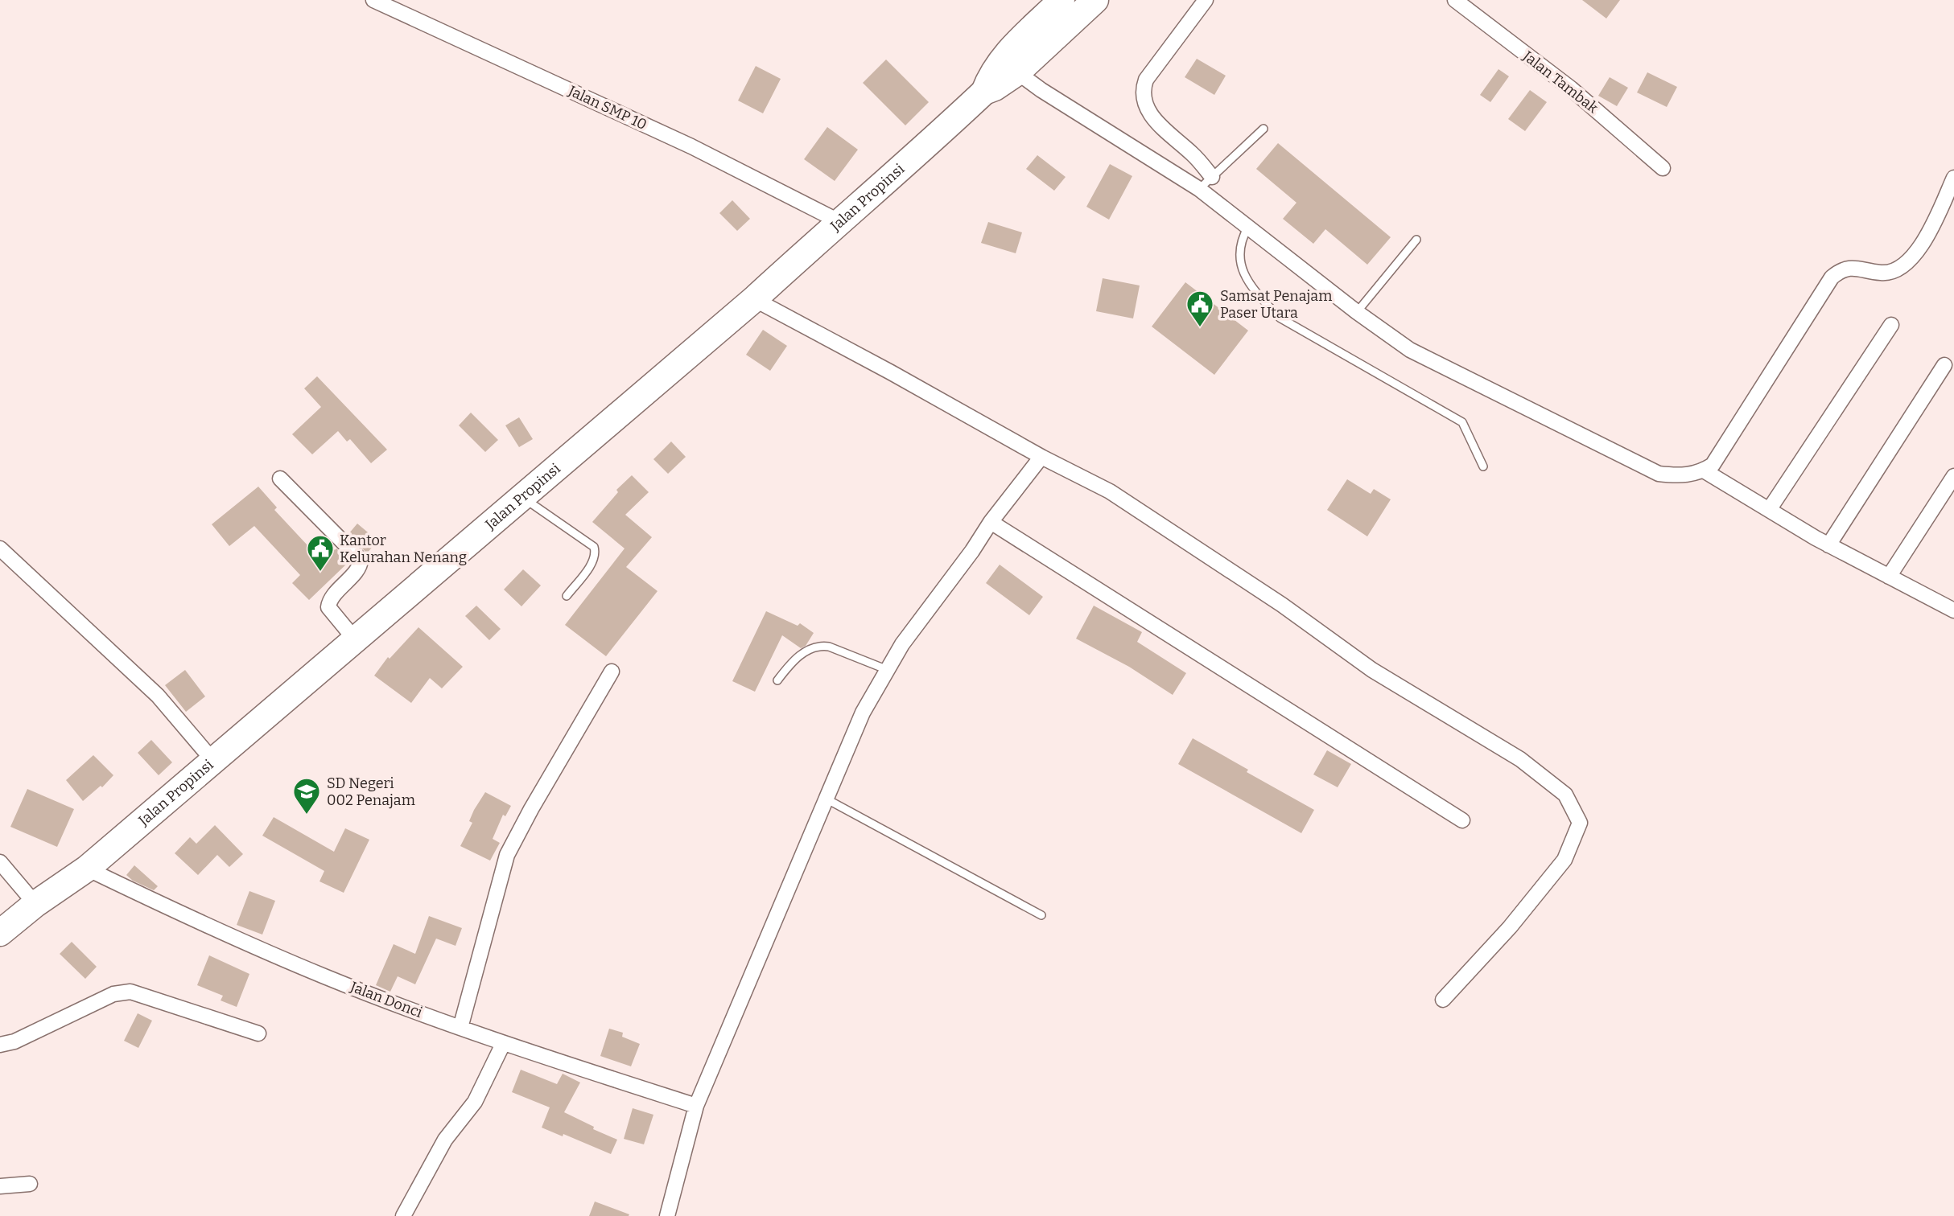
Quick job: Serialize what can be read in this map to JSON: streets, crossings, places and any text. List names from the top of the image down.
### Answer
{
  "streets": {
    "highway": ["Jalan Propinsi"],
    "street": ["Jalan Tambak", "Jalan SMP 10", "Jalan Donci"]
  },
  "crossings": [
    ["Jalan SMP 10", "Jalan Propinsi"],
    ["Jalan Propinsi", "Jalan Donci"]
  ],
  "places": {
    "public building": ["Samsat Penajam Paser Utara", "Kantor Kelurahan Nenang"],
    "school or university": ["SD Negeri 002 Penajam"]
  }
}
